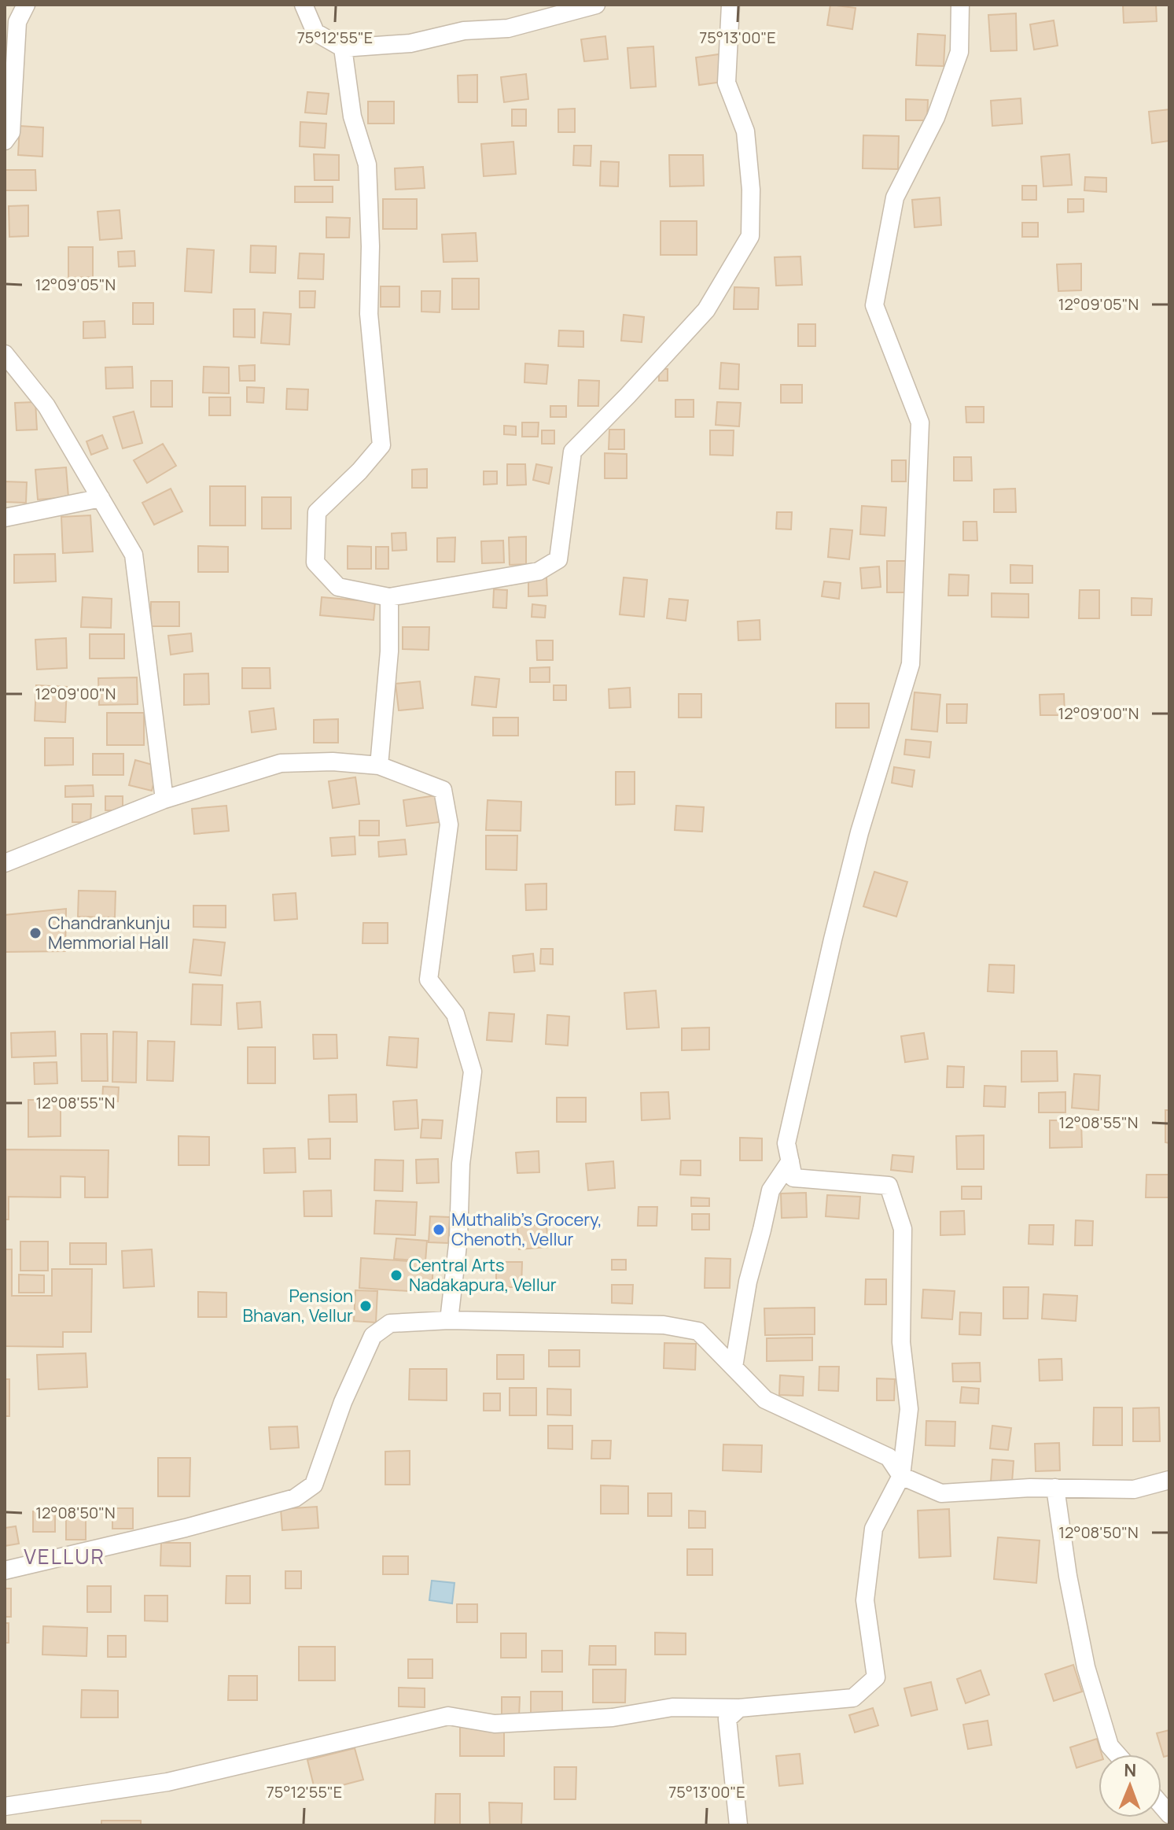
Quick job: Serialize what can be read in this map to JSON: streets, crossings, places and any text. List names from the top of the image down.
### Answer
{
  "districts": ["VELLUR"],
  "places": [
    "Chandrankunju Memmorial Hall",
    "Muthalib's Grocery, Chenoth, Vellur",
    "Central Arts Nadakapura, Vellur",
    "Pension Bhavan, Vellur"
  ],
  "north": "top",
  "coordinates": [
    "75°12'55\"E",
    "75°13'00\"E",
    "12°09'05\"N",
    "12°09'00\"N",
    "12°08'55\"N",
    "12°08'50\"N"
  ]
}
